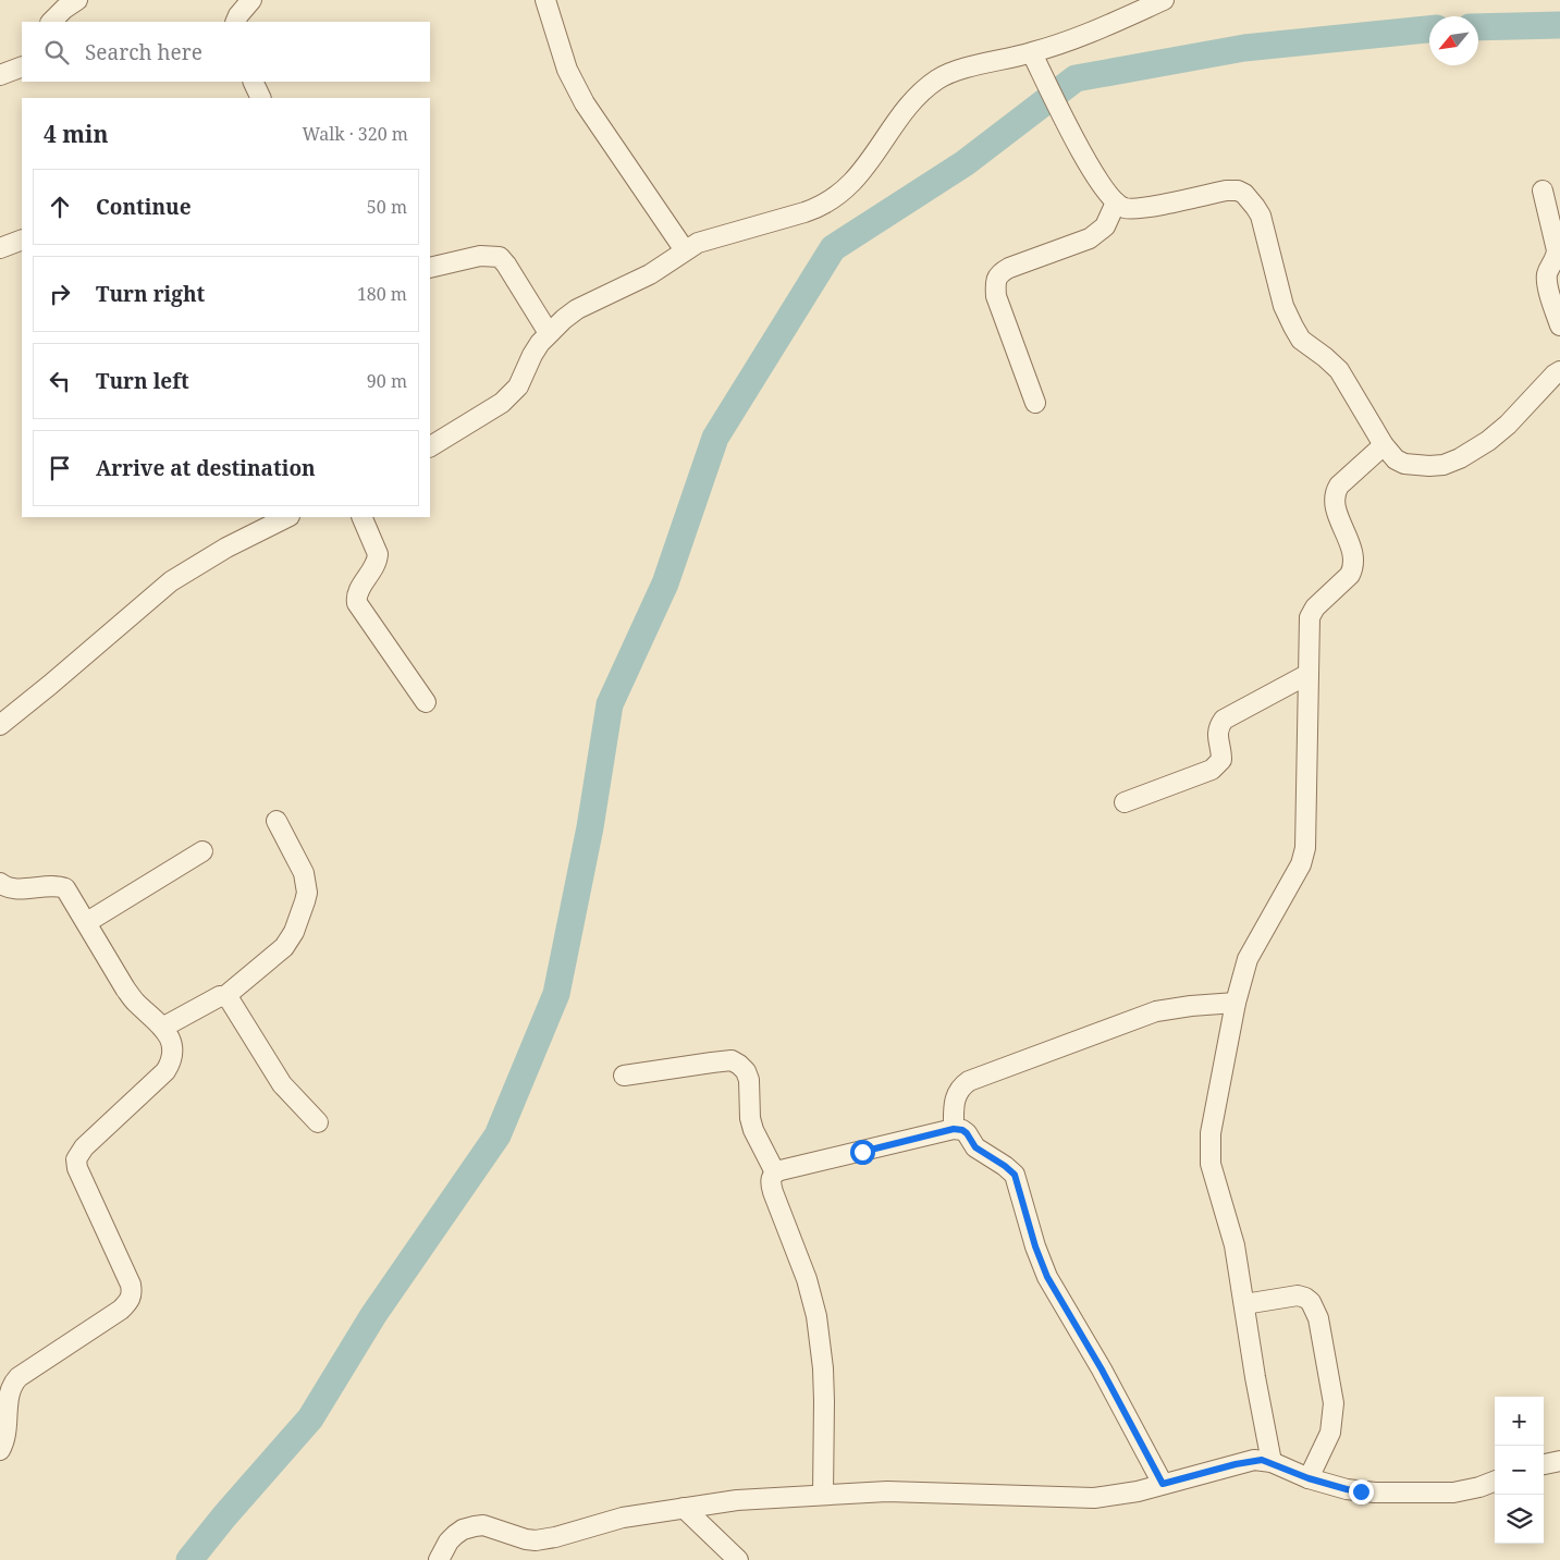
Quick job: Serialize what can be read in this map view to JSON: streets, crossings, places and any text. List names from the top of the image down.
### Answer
{
  "north": "bottom left",
  "page": {
    "search": "Search here",
    "heading": ["4 min", "Walk · 320 m"],
    "list": [
      ["Continue", "50 m"],
      ["Turn right", "180 m"],
      ["Turn left", "90 m"],
      "Arrive at destination"
    ],
    "map_buttons": ["+", "−"]
  }
}
